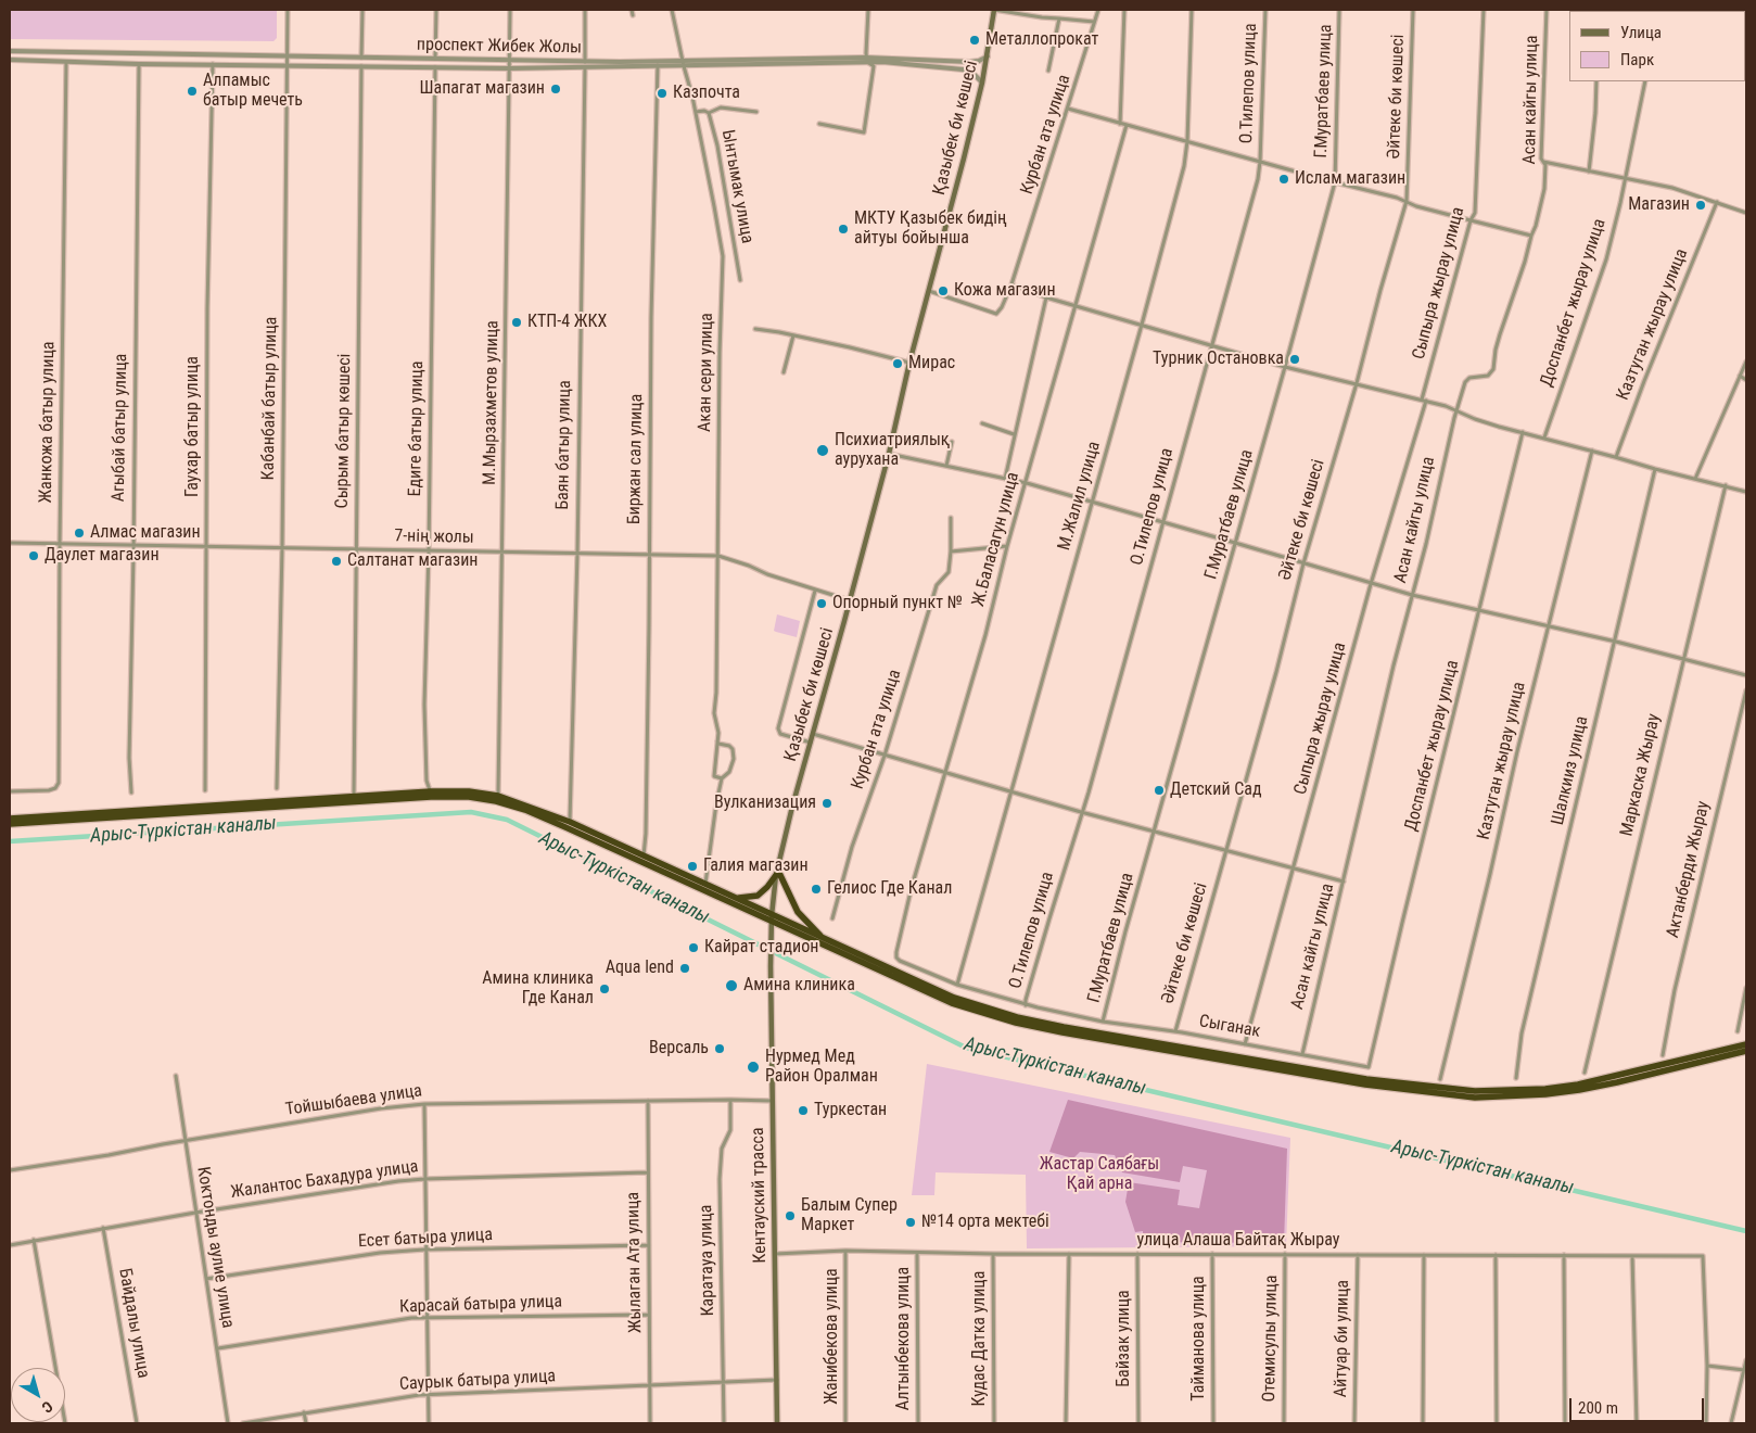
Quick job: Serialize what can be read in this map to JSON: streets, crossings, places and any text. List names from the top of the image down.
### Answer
{
  "streets": {
    "main road": ["Қазыбек би көшесі", "Кентауский трасса"],
    "street": [
      "проспект Жибек Жолы",
      "О.Тилепов улица",
      "Г.Муратбаев улица",
      "Әйтеке би көшесі",
      "Асан кайгы улица",
      "Курбан ата улица",
      "Ынтымак улица",
      "Сыпыра жырау улица",
      "Доспанбет жырау улица",
      "Казтуган жырау улица",
      "Акан сери улица",
      "Кабанбай батыр улица",
      "М.Мырзахметов улица",
      "Жанкожа батыр улица",
      "Гаухар батыр улица",
      "Агыбай батыр улица",
      "Едиге батыр улица",
      "Сырым батыр көшесі",
      "Баян батыр улица",
      "Биржан сал улица",
      "М.Жалил улица",
      "7-нің жолы",
      "Ж.Баласагун улица",
      "Шалкииз улица",
      "Маркаска Жырау",
      "Актанберди Жырау",
      "Сыганак",
      "Тойшыбаева улица",
      "Жалантос Бахадура улица",
      "Есет батыра улица",
      "улица Алаша Байтақ Жырау",
      "Коктонды аулие улица",
      "Каратауа улица",
      "Жылаган Ата улица",
      "Карасай батыра улица",
      "Байдалы улица",
      "Жанибекова улица",
      "Алтынбекова улица",
      "Кудас Датка улица",
      "Байзак улица",
      "Тайманова улица",
      "Отемисулы улица",
      "Айтуар би улица",
      "Саурык батыра улица"
    ]
  },
  "crossings": [
    ["проспект Жибек Жолы", "Қазыбек би көшесі"],
    ["проспект Жибек Жолы", "Акан сери улица"],
    ["проспект Жибек Жолы", "Кабанбай батыр улица"],
    ["проспект Жибек Жолы", "М.Мырзахметов улица"],
    ["проспект Жибек Жолы", "Жанкожа батыр улица"],
    ["проспект Жибек Жолы", "Гаухар батыр улица"],
    ["проспект Жибек Жолы", "Агыбай батыр улица"],
    ["проспект Жибек Жолы", "Едиге батыр улица"],
    ["проспект Жибек Жолы", "Сырым батыр көшесі"],
    ["проспект Жибек Жолы", "Баян батыр улица"],
    ["проспект Жибек Жолы", "Биржан сал улица"],
    ["О.Тилепов улица", "Сыганак"],
    ["Г.Муратбаев улица", "Сыганак"],
    ["Әйтеке би көшесі", "Сыганак"],
    ["Асан кайгы улица", "Сыганак"],
    ["Қазыбек би көшесі", "Курбан ата улица"],
    ["Қазыбек би көшесі", "7-нің жолы"],
    ["Қазыбек би көшесі", "Кентауский трасса"],
    ["Ынтымак улица", "Акан сери улица"],
    ["Сыпыра жырау улица", "Сыганак"],
    ["Доспанбет жырау улица", "Сыганак"],
    ["Акан сери улица", "7-нің жолы"],
    ["Кабанбай батыр улица", "7-нің жолы"],
    ["М.Мырзахметов улица", "7-нің жолы"],
    ["Жанкожа батыр улица", "7-нің жолы"],
    ["Гаухар батыр улица", "7-нің жолы"],
    ["Агыбай батыр улица", "7-нің жолы"],
    ["Едиге батыр улица", "7-нің жолы"],
    ["Сырым батыр көшесі", "7-нің жолы"],
    ["Баян батыр улица", "7-нің жолы"],
    ["Биржан сал улица", "7-нің жолы"],
    ["М.Жалил улица", "Сыганак"],
    ["Ж.Баласагун улица", "Сыганак"],
    ["Тойшыбаева улица", "Кентауский трасса"],
    ["Тойшыбаева улица", "Коктонды аулие улица"],
    ["Тойшыбаева улица", "Каратауа улица"],
    ["Тойшыбаева улица", "Жылаган Ата улица"],
    ["Жалантос Бахадура улица", "Коктонды аулие улица"],
    ["Жалантос Бахадура улица", "Жылаган Ата улица"],
    ["Жалантос Бахадура улица", "Байдалы улица"],
    ["Кентауский трасса", "улица Алаша Байтақ Жырау"],
    ["Кентауский трасса", "Саурык батыра улица"],
    ["Есет батыра улица", "Коктонды аулие улица"],
    ["Есет батыра улица", "Жылаган Ата улица"],
    ["улица Алаша Байтақ Жырау", "Жанибекова улица"],
    ["улица Алаша Байтақ Жырау", "Алтынбекова улица"],
    ["улица Алаша Байтақ Жырау", "Кудас Датка улица"],
    ["улица Алаша Байтақ Жырау", "Байзак улица"],
    ["улица Алаша Байтақ Жырау", "Тайманова улица"],
    ["улица Алаша Байтақ Жырау", "Отемисулы улица"],
    ["улица Алаша Байтақ Жырау", "Айтуар би улица"],
    ["Коктонды аулие улица", "Карасай батыра улица"],
    ["Каратауа улица", "Саурык батыра улица"],
    ["Жылаган Ата улица", "Карасай батыра улица"],
    ["Жылаган Ата улица", "Саурык батыра улица"]
  ],
  "water": ["Арыс-Түркістан каналы"],
  "parks": ["Жастар Саябағы Қай арна"],
  "places": [
    "Металлопрокат",
    "Шапагат магазин",
    "Алпамыс батыр мечеть",
    "Казпочта",
    "Ислам магазин",
    "Магазин",
    "МКТУ Қазыбек бидің айтуы бойынша",
    "Кожа магазин",
    "КТП-4 ЖКХ",
    "Турник Остановка",
    "Мирас",
    "Психиатриялық аурухана",
    "Алмас магазин",
    "Даулет магазин",
    "Салтанат магазин",
    "Опорный пункт №",
    "Детский Сад",
    "Вулканизация",
    "Галия магазин",
    "Гелиос Где Канал",
    "Кайрат стадион",
    "Aqua lend",
    "Амина клиника",
    "Амина клиника Где Канал",
    "Версаль",
    "Нурмед Мед Район Оралман",
    "Туркестан",
    "Балым Супер Маркет",
    "№14 орта мектебі"
  ],
  "legend": ["Улица", "Парк"],
  "scale_bar": "200 m",
  "north": "bottom right"
}
